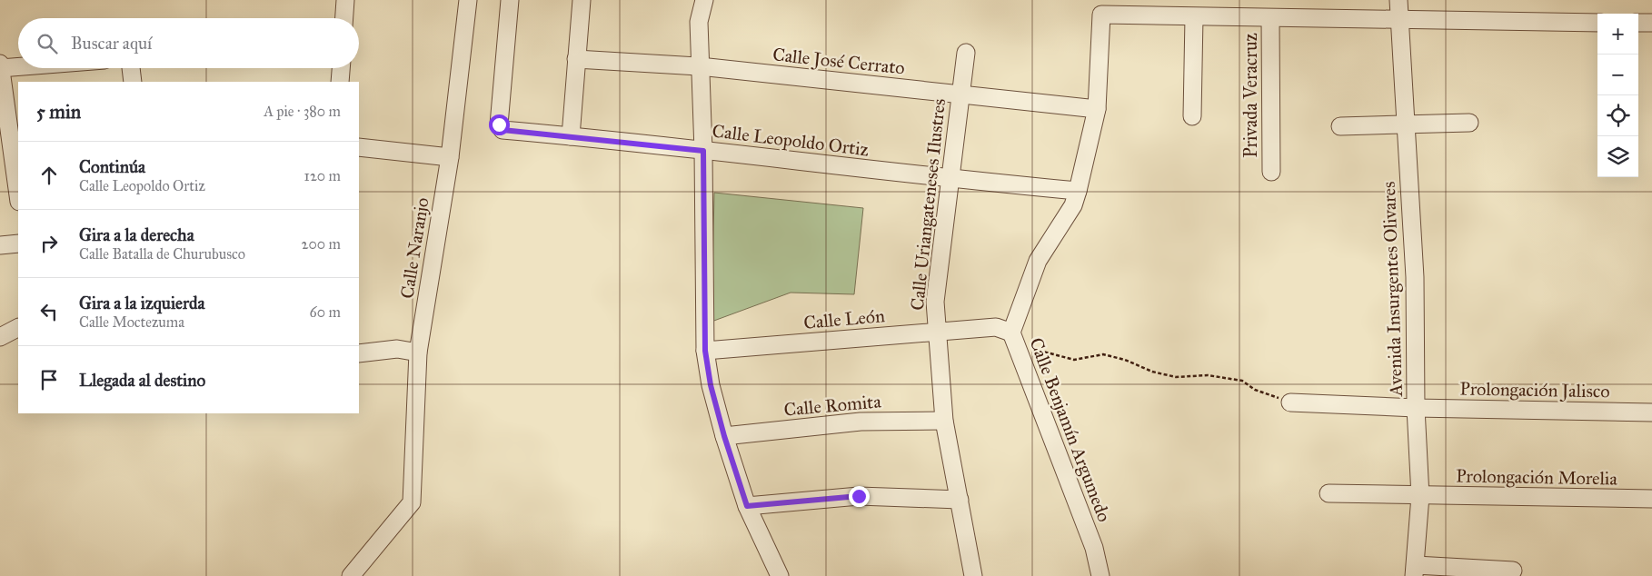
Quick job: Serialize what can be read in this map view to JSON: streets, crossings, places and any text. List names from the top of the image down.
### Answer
{
  "streets": {
    "street": [
      "Calle José Cerrato",
      "Privada Veracruz",
      "Calle Leopoldo Ortiz",
      "Calle Uriangateneses Ilustres",
      "Calle Naranjo",
      "Avenida Insurgentes Olivares",
      "Calle León",
      "Prolongación Jalisco",
      "Calle Romita",
      "Calle Benjamín Argumedo",
      "Prolongación Morelia"
    ]
  },
  "crossings": [
    ["Calle José Cerrato", "Calle Uriangateneses Ilustres"],
    ["Calle José Cerrato", "Calle Benjamín Argumedo"],
    ["Calle Leopoldo Ortiz", "Calle Uriangateneses Ilustres"],
    ["Calle Leopoldo Ortiz", "Calle Benjamín Argumedo"],
    ["Calle Uriangateneses Ilustres", "Calle León"],
    ["Calle Uriangateneses Ilustres", "Calle Romita"],
    ["Avenida Insurgentes Olivares", "Prolongación Jalisco"],
    ["Avenida Insurgentes Olivares", "Prolongación Morelia"],
    ["Calle León", "Calle Benjamín Argumedo"]
  ],
  "page": {
    "map_buttons": ["+", "−"],
    "search": "Buscar aquí",
    "heading": ["5 min", "A pie · 380 m"],
    "list": [
      ["Continúa", "Calle Leopoldo Ortiz", "120 m"],
      ["Gira a la derecha", "Calle Batalla de Churubusco", "200 m"],
      ["Gira a la izquierda", "Calle Moctezuma", "60 m"],
      "Llegada al destino"
    ]
  }
}
